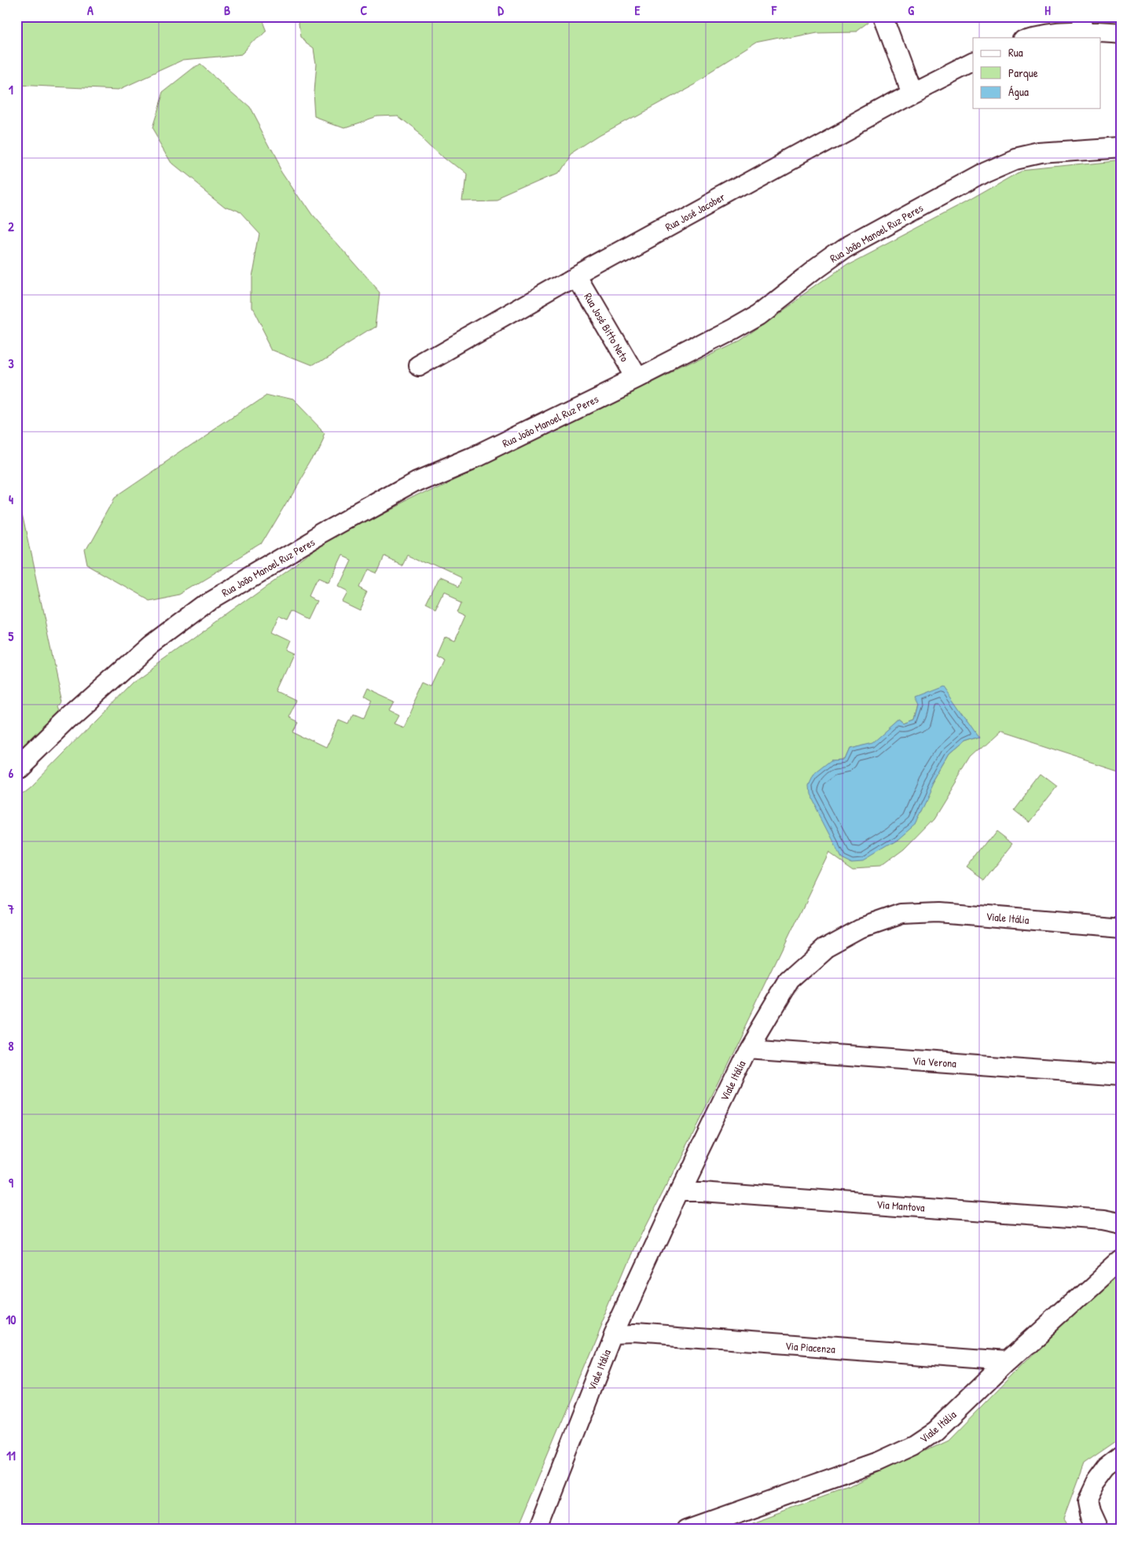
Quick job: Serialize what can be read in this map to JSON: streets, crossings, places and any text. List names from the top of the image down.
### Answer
{
  "streets": {
    "street": [
      "Rua José Jacober",
      "Rua João Manoel Ruz Peres",
      "Rua José Bitto Neto",
      "Viale Itália",
      "Via Verona",
      "Via Mantova",
      "Via Piacenza"
    ]
  },
  "crossings": [
    ["Rua José Jacober", "Rua José Bitto Neto"],
    ["Rua João Manoel Ruz Peres", "Rua José Bitto Neto"],
    ["Viale Itália", "Via Verona"],
    ["Viale Itália", "Via Mantova"],
    ["Viale Itália", "Via Piacenza"]
  ],
  "legend": ["Rua", "Parque", "Água"],
  "grid": {
    "columns": [
      "A",
      "B",
      "C",
      "D",
      "E",
      "F",
      "G",
      "H"
    ],
    "rows": [
      "1",
      "2",
      "3",
      "4",
      "5",
      "6",
      "7",
      "8",
      "9",
      "10",
      "11"
    ]
  }
}
